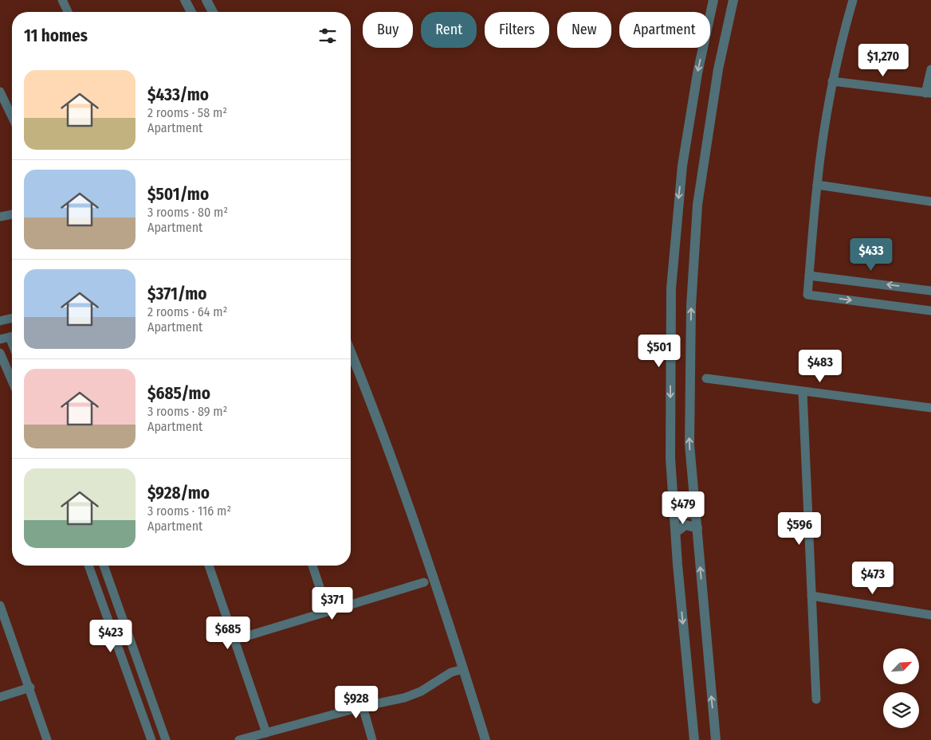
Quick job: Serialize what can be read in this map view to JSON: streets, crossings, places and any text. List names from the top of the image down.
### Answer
{
  "north": "top right",
  "page": {
    "chip": [
      "Buy",
      "Rent",
      "Filters",
      "New",
      "Apartment"
    ],
    "heading": "11 homes",
    "price": [
      "$1,270",
      "$433",
      "$501",
      "$483",
      "$479",
      "$596",
      "$473",
      "$371",
      "$685",
      "$423",
      "$928"
    ],
    "list": [
      {
        "name": "$433/mo",
        "note": "2 rooms · 58 m² · Apartment"
      },
      {
        "name": "$501/mo",
        "note": "3 rooms · 80 m² · Apartment"
      },
      {
        "name": "$371/mo",
        "note": "2 rooms · 64 m² · Apartment"
      },
      {
        "name": "$685/mo",
        "note": "3 rooms · 89 m² · Apartment"
      },
      {
        "name": "$928/mo",
        "note": "3 rooms · 116 m² · Apartment"
      }
    ]
  }
}
